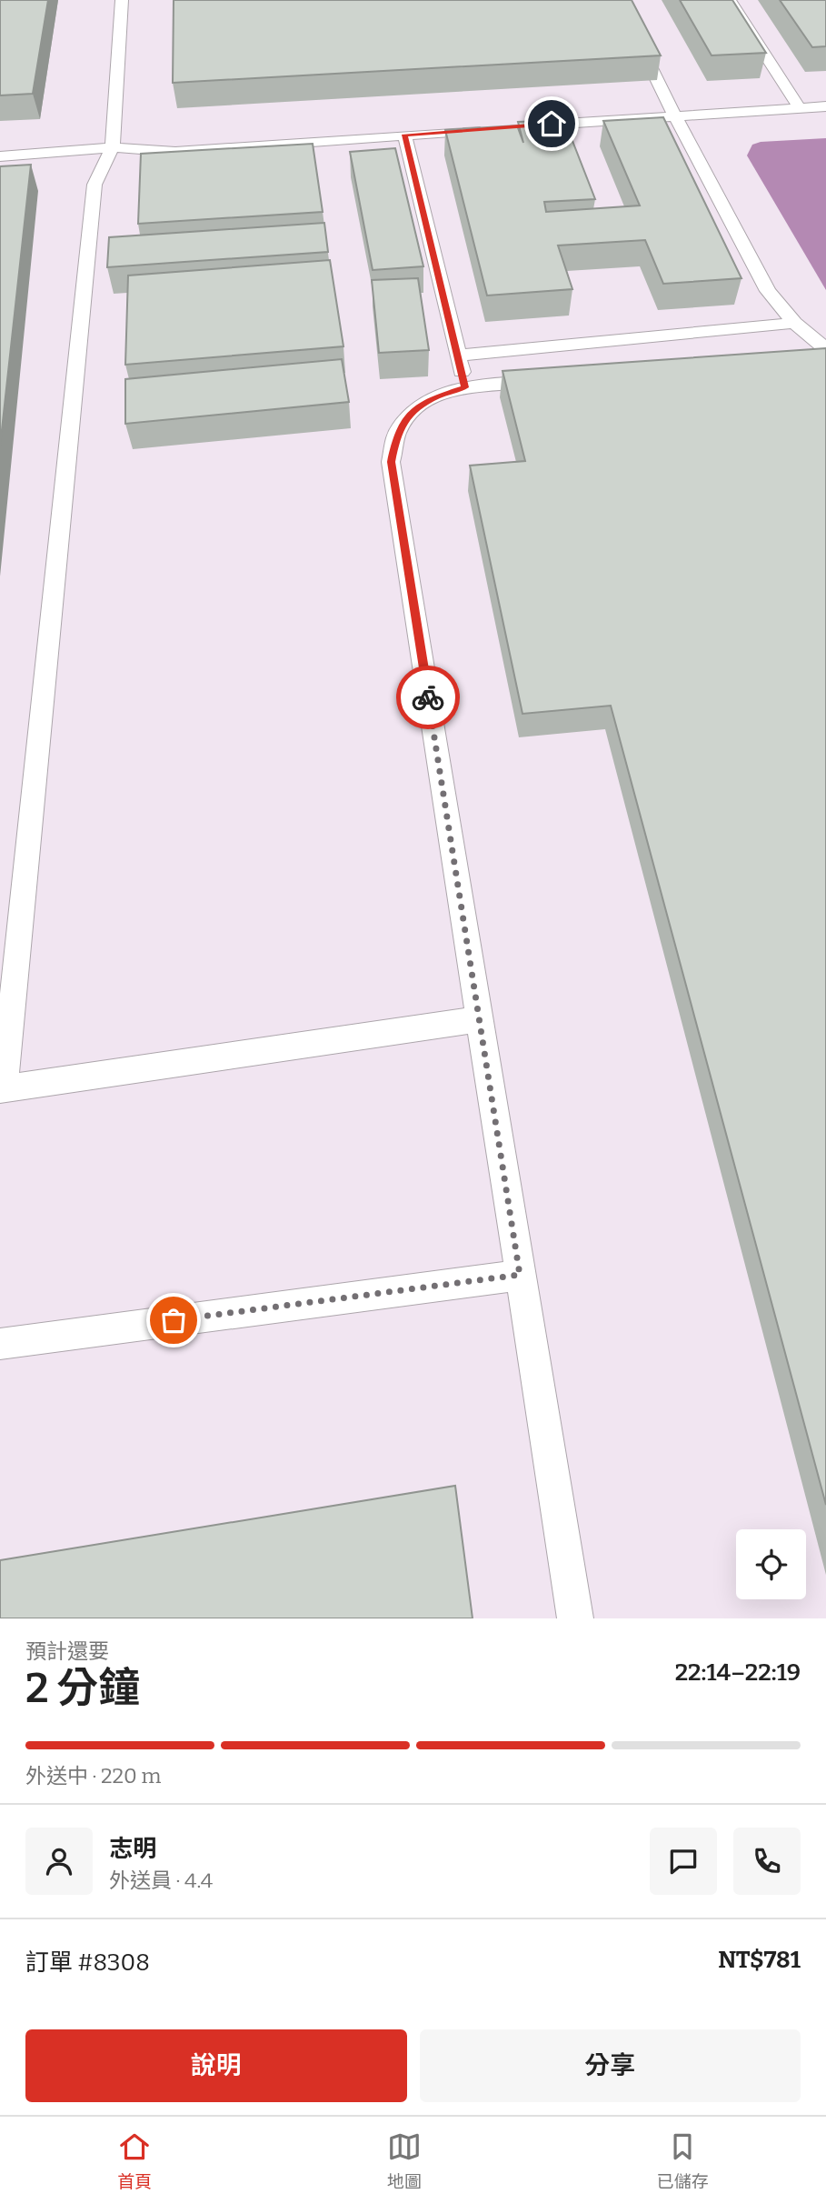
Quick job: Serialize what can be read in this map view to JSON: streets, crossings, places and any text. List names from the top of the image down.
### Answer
{
  "page": {
    "heading": ["2 分鐘", "預計還要", "22:14–22:19"],
    "panel": [
      "志明",
      "外送員 · 4.4",
      "訂單 #8308",
      "NT$781"
    ],
    "bar": "外送中 · 220 m",
    "buttons": ["說明", "分享"],
    "tabs": ["首頁", "地圖", "已儲存"]
  }
}
